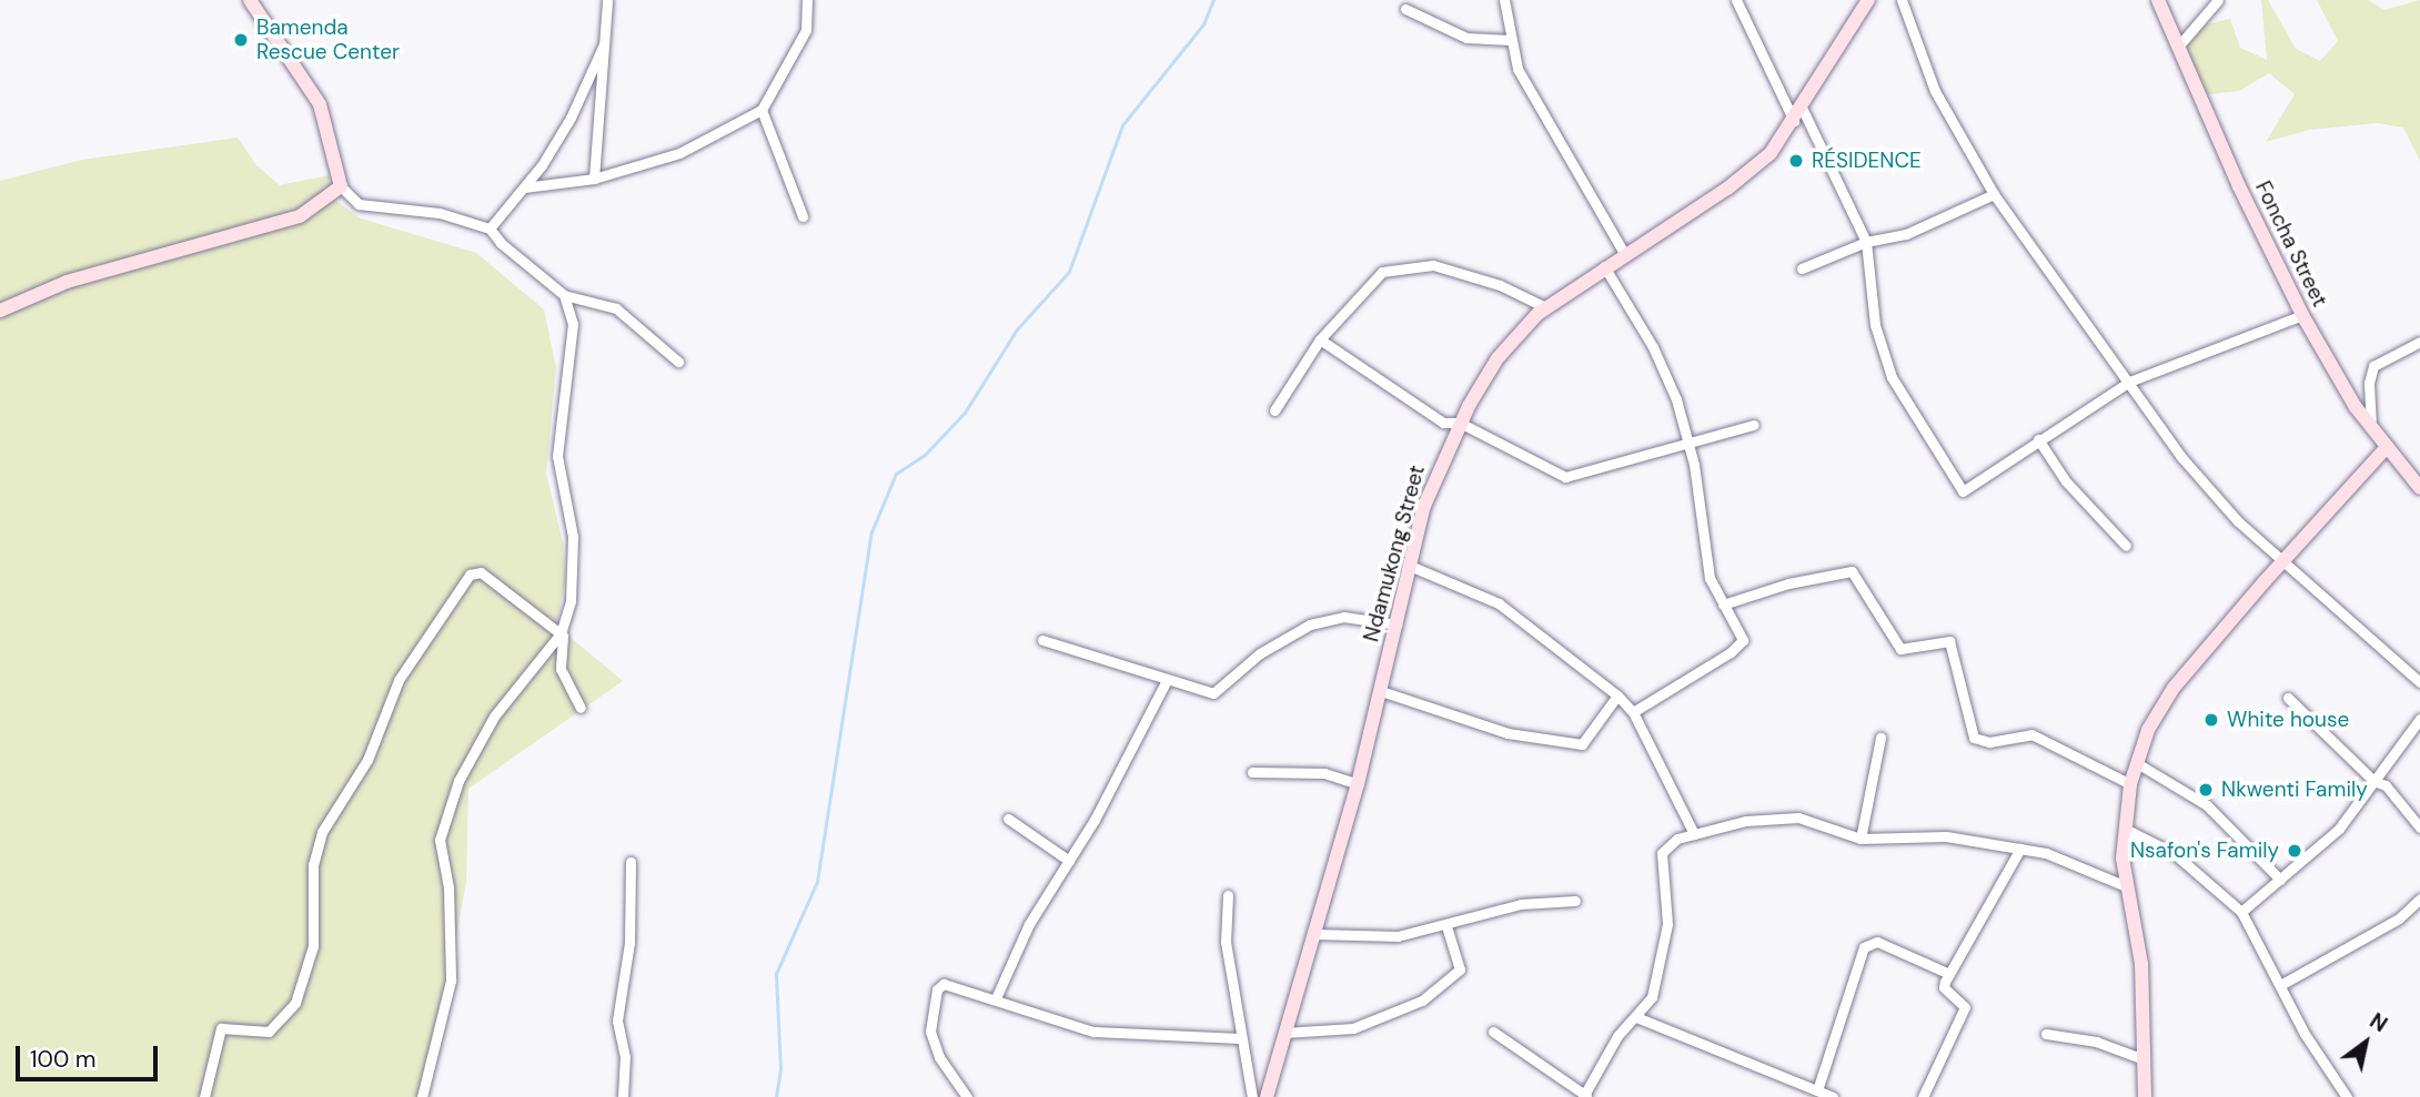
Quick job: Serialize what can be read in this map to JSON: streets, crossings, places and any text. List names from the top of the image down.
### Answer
{
  "streets": {
    "main road": ["Foncha Street", "Ndamukong Street"]
  },
  "places": [
    "Bamenda Rescue Center",
    "RÉSIDENCE",
    "White house",
    "Nkwenti Family",
    "Nsafon's Family"
  ],
  "scale_bar": "100 m",
  "north": "top right"
}
